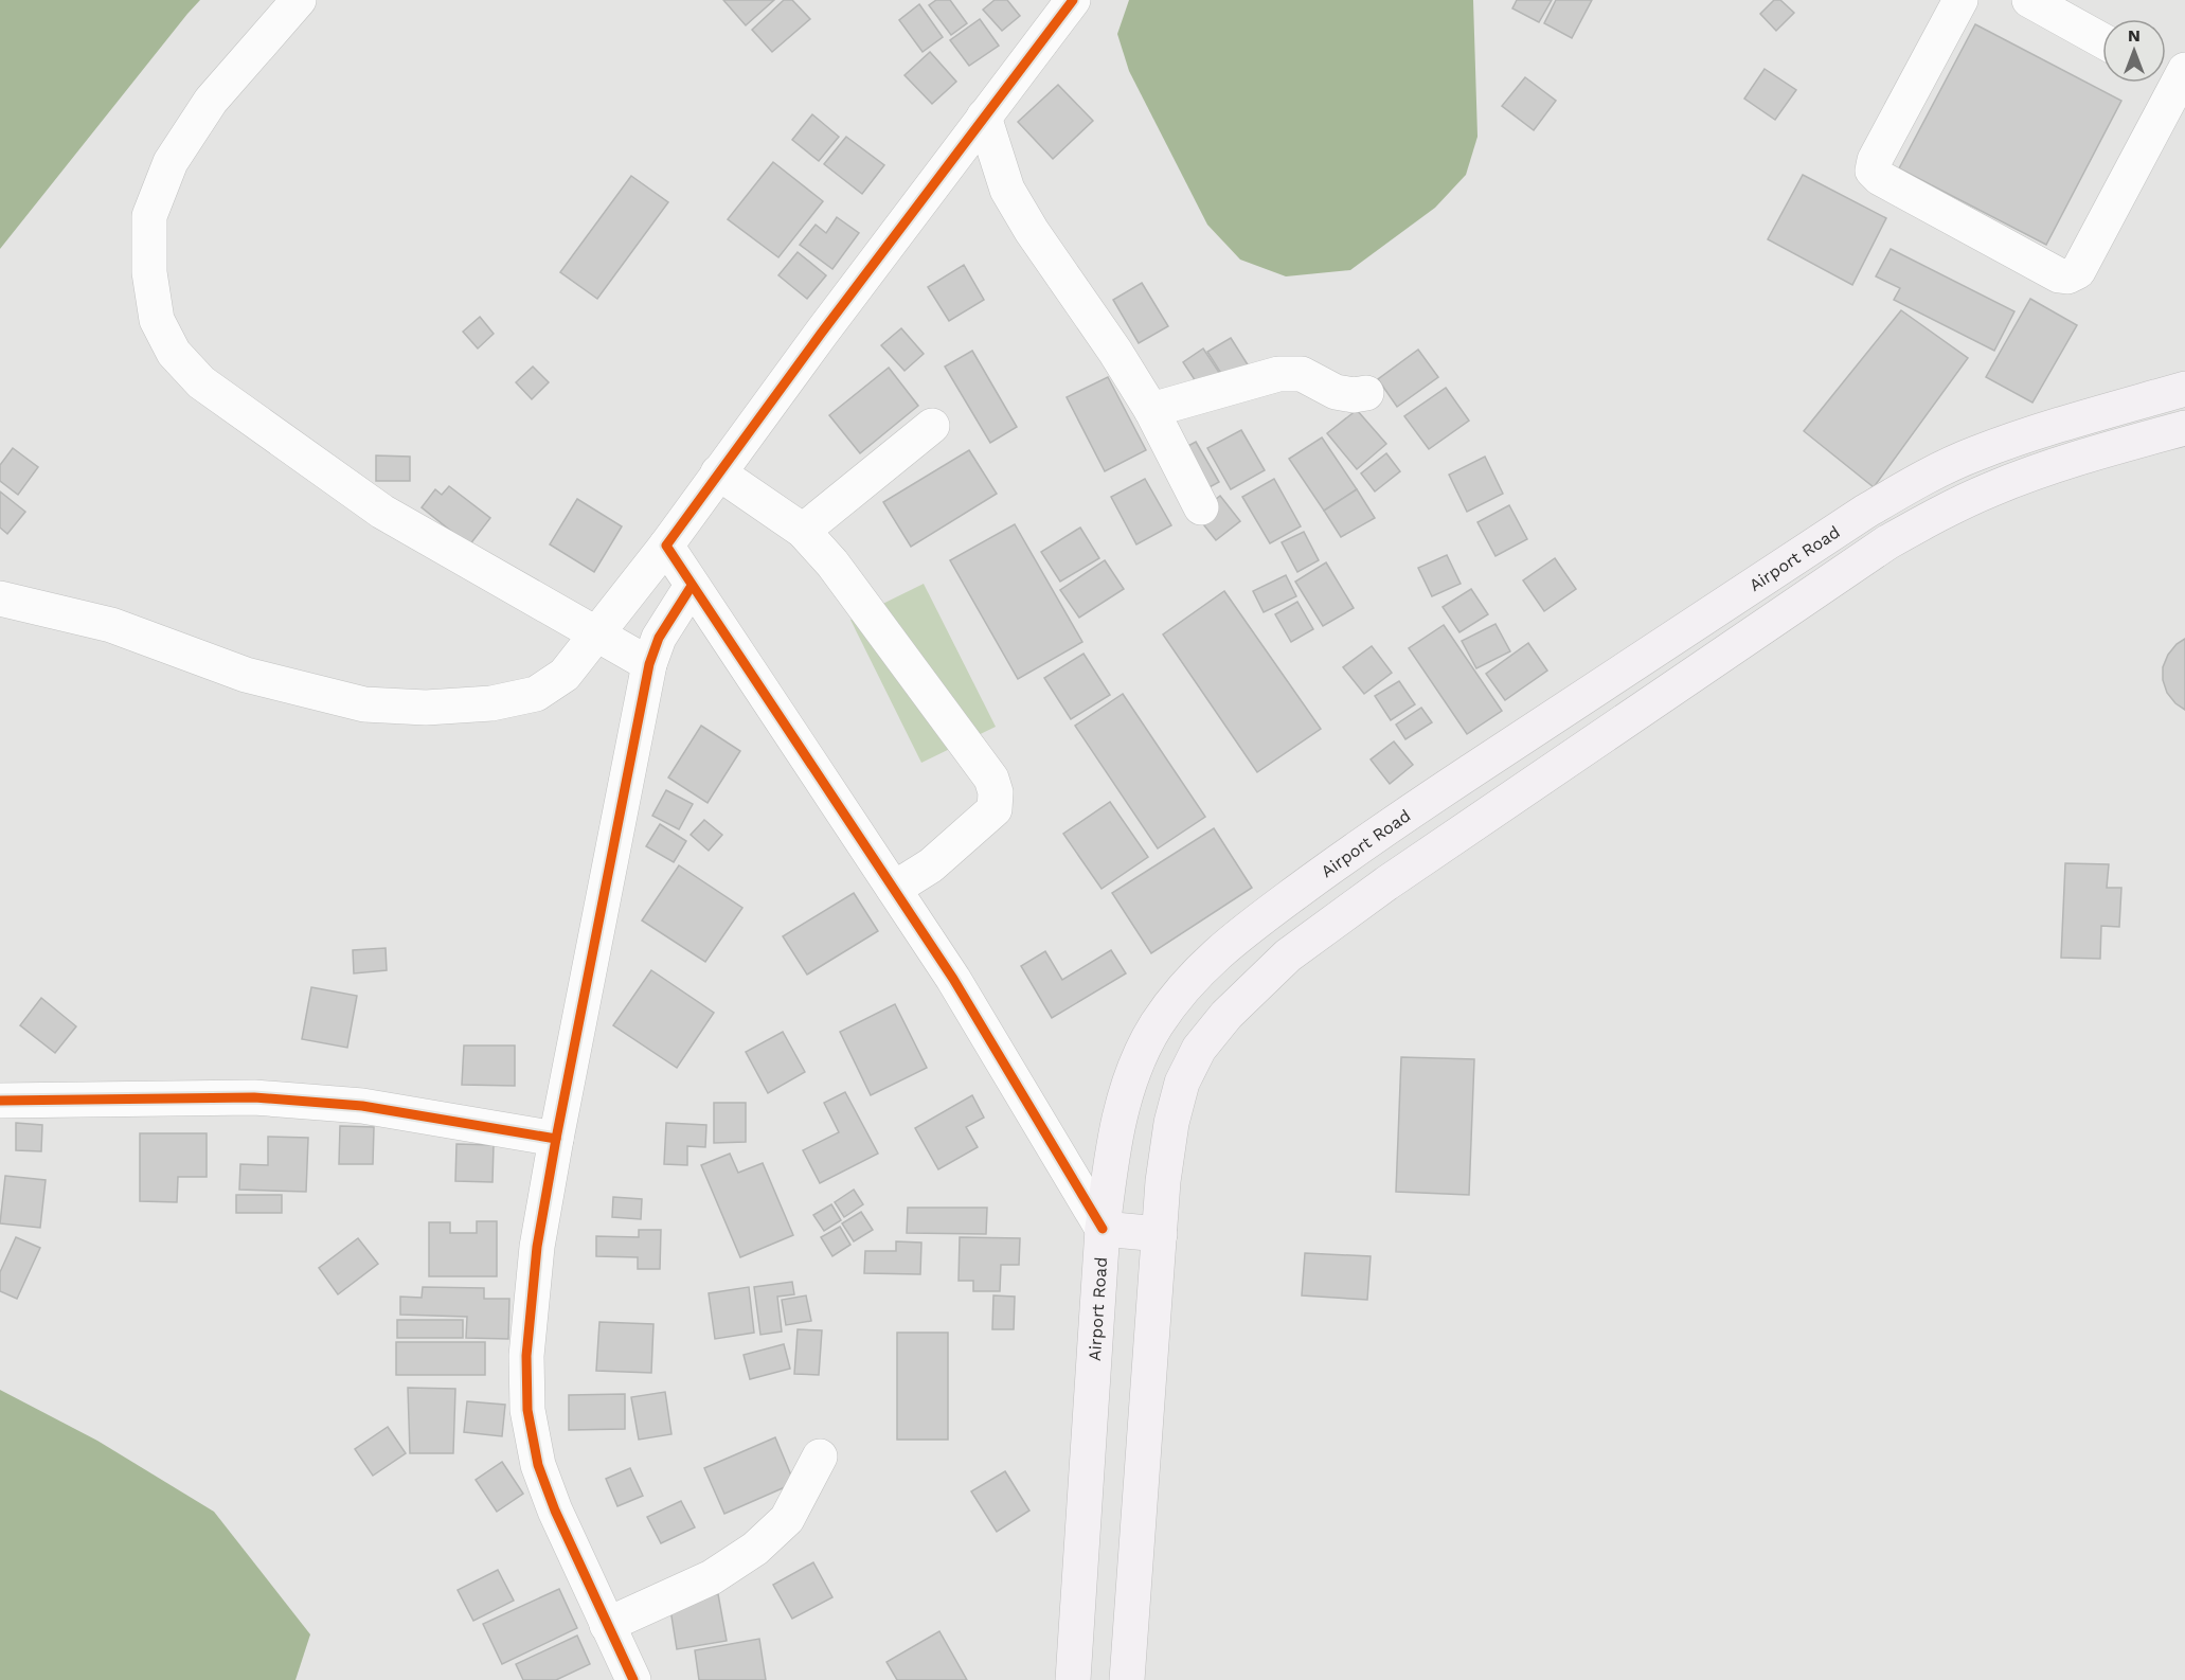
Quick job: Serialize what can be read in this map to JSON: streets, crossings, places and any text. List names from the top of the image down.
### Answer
{
  "streets": {
    "main road": ["Airport Road"]
  },
  "north": "top"
}
